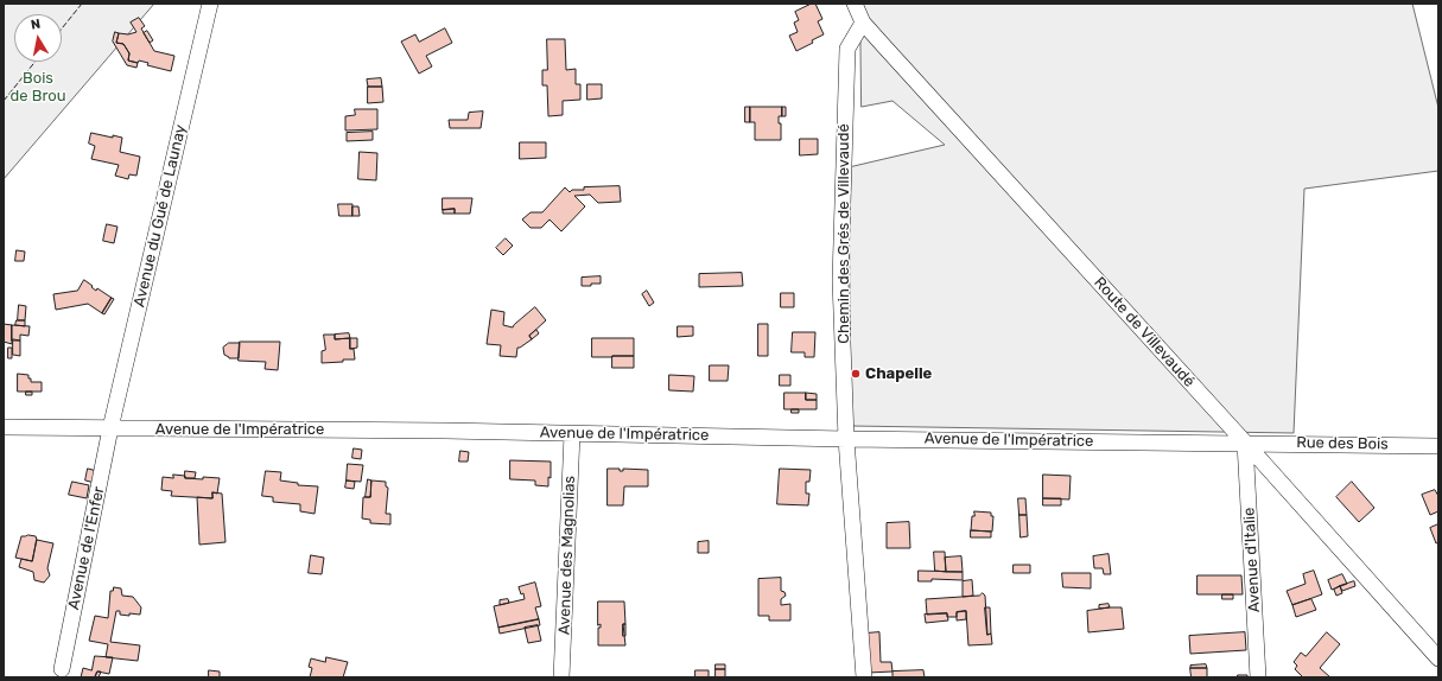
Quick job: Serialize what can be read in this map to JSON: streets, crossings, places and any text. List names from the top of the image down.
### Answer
{
  "streets": {
    "street": [
      "Avenue du Gué de Launay",
      "Chemin des Grés de Villevaudé",
      "Route de Villevaudé",
      "Avenue de l'Impératrice",
      "Rue des Bois",
      "Avenue de l'Enfer",
      "Avenue des Magnolias",
      "Avenue d'Italie"
    ]
  },
  "crossings": [
    ["Avenue du Gué de Launay", "Avenue de l'Impératrice"],
    ["Avenue du Gué de Launay", "Avenue de l'Enfer"],
    ["Chemin des Grés de Villevaudé", "Route de Villevaudé"],
    ["Chemin des Grés de Villevaudé", "Avenue de l'Impératrice"],
    ["Route de Villevaudé", "Avenue de l'Impératrice"],
    ["Route de Villevaudé", "Rue des Bois"],
    ["Route de Villevaudé", "Avenue d'Italie"],
    ["Avenue de l'Impératrice", "Rue des Bois"],
    ["Avenue de l'Impératrice", "Avenue de l'Enfer"],
    ["Avenue de l'Impératrice", "Avenue des Magnolias"],
    ["Avenue de l'Impératrice", "Avenue d'Italie"],
    ["Rue des Bois", "Avenue d'Italie"]
  ],
  "parks": ["Bois de Brou"],
  "places": ["Chapelle"],
  "north": "top"
}
